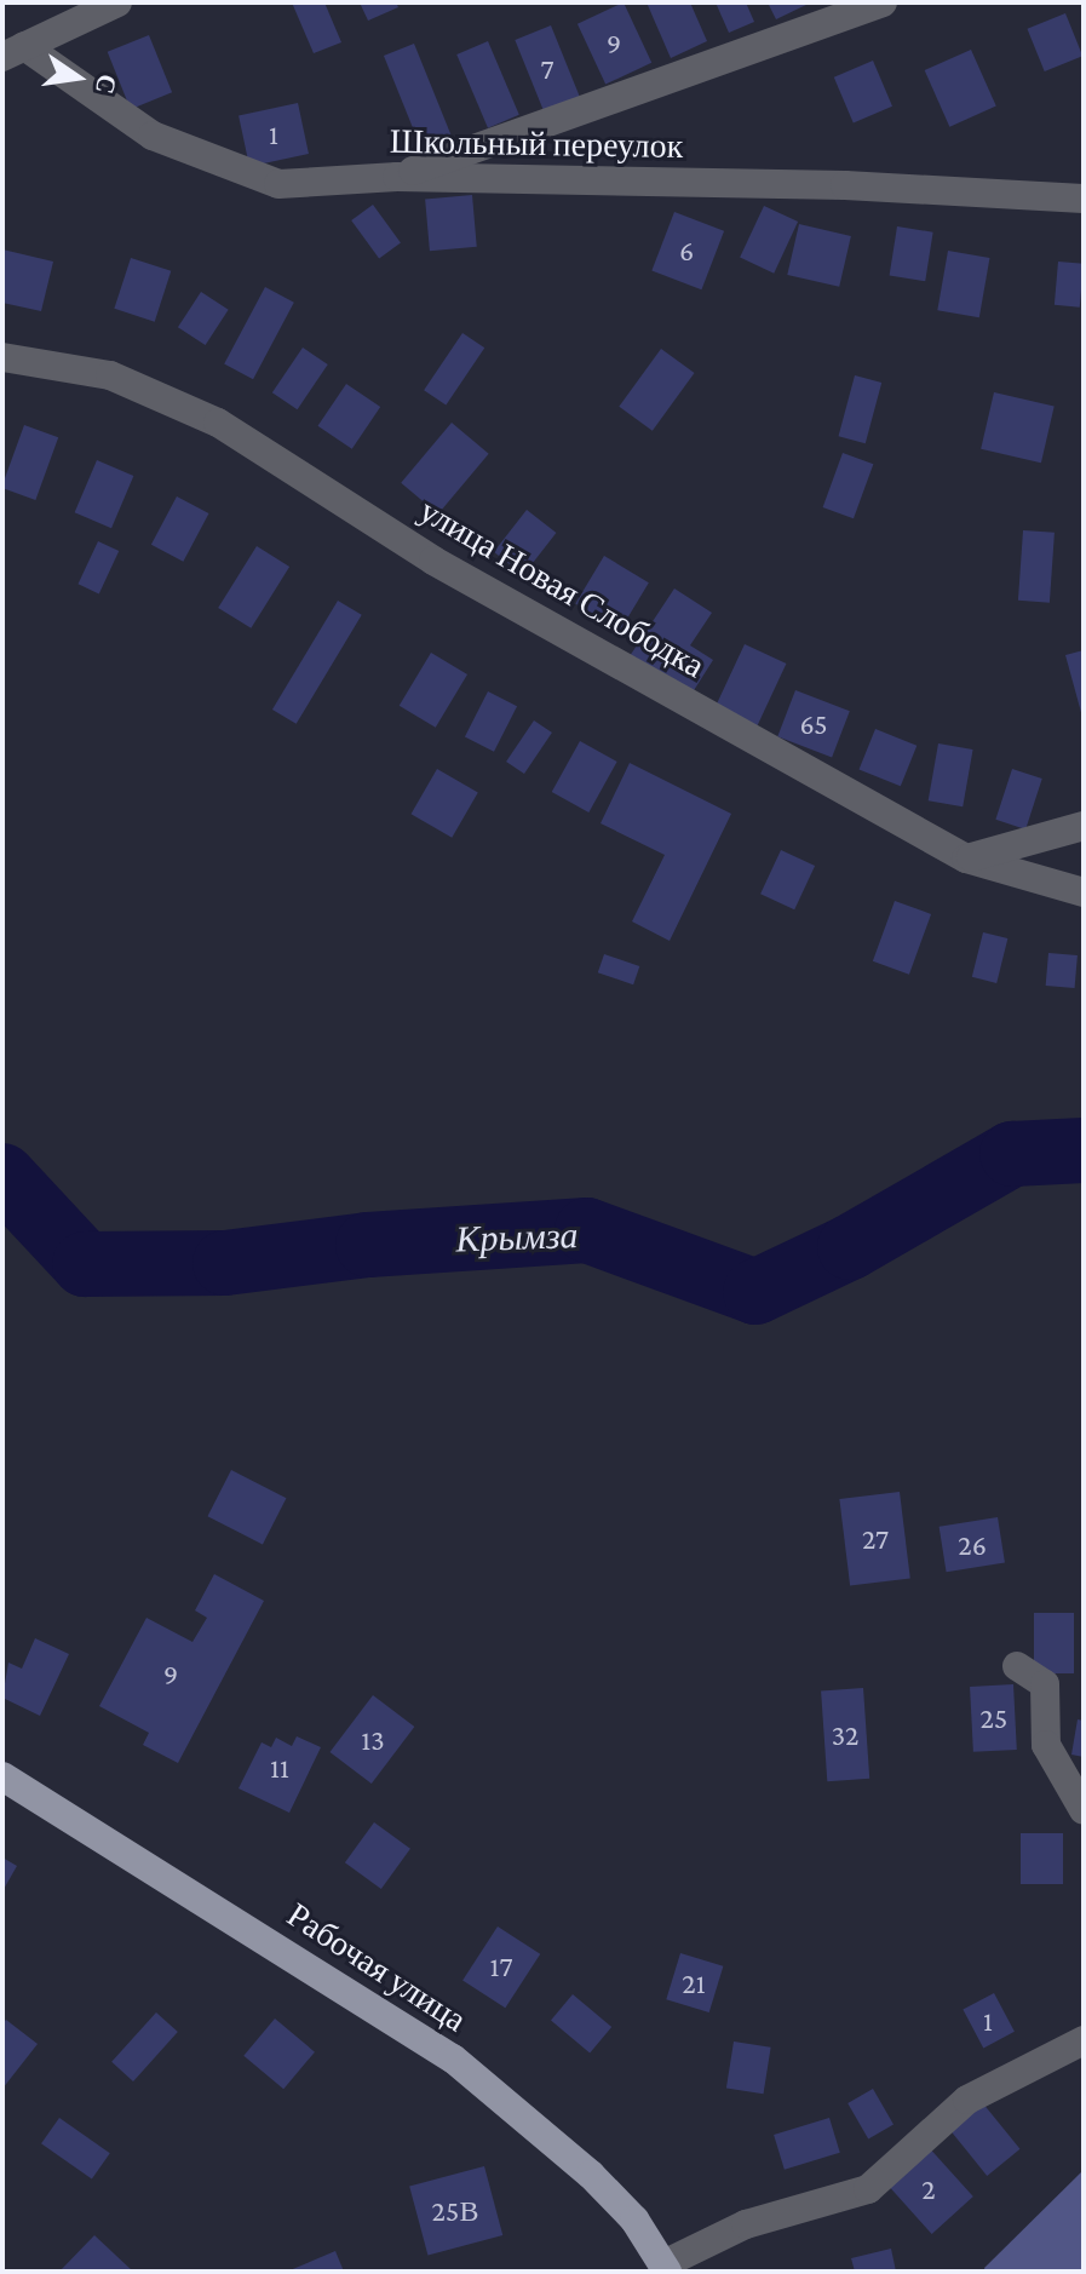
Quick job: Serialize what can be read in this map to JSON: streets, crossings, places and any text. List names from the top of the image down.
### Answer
{
  "streets": {
    "main road": ["Рабочая улица"],
    "street": ["Школьный переулок", "улица Новая Слободка"]
  },
  "water": ["Крымза"],
  "house_numbers": [
    "9",
    "7",
    "1",
    "6",
    "65",
    "27",
    "26",
    "9",
    "25",
    "32",
    "13",
    "11",
    "17",
    "21",
    "1",
    "2",
    "25В"
  ],
  "north": "right"
}
